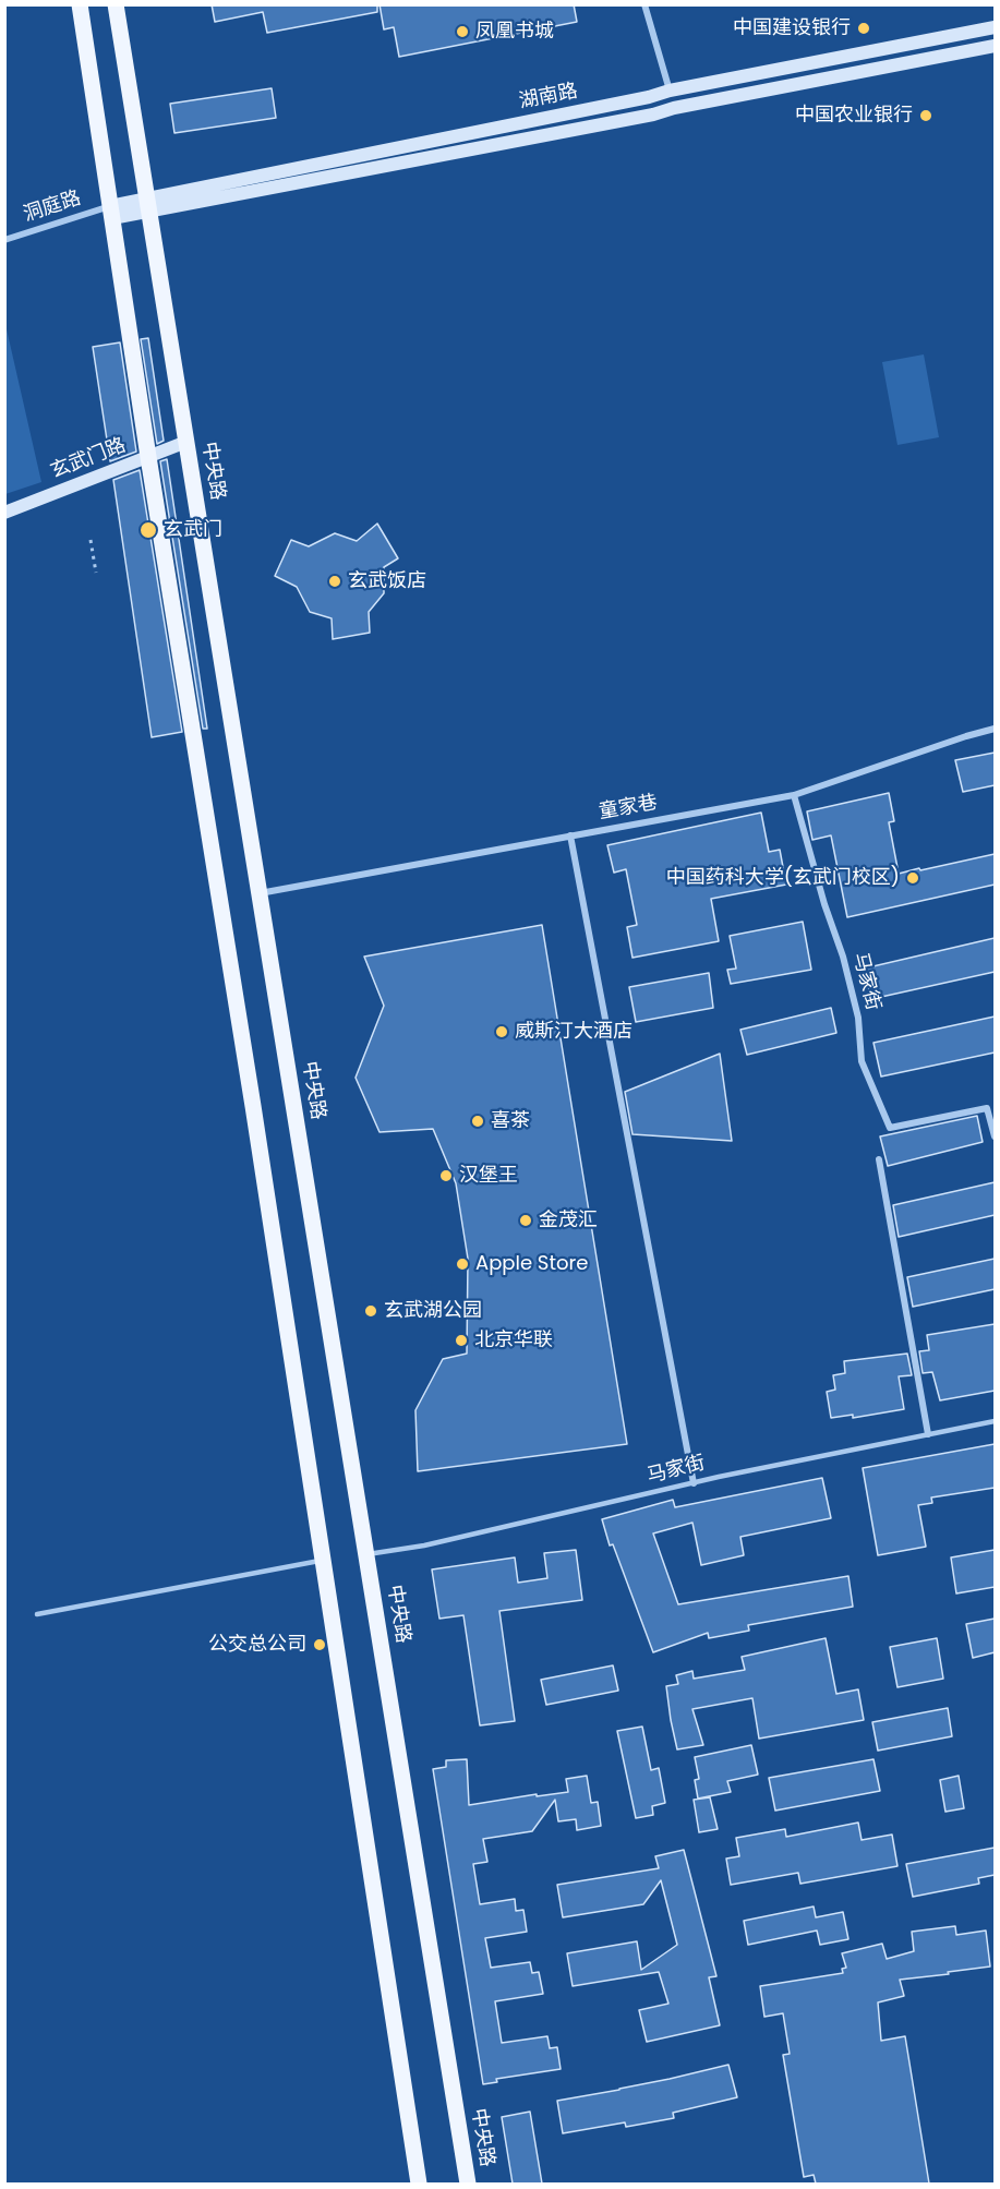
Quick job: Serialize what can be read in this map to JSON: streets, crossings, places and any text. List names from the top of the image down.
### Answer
{
  "streets": {
    "main road": ["湖南路", "玄武门路", "中央路"],
    "street": ["洞庭路", "童家巷", "马家街"]
  },
  "crossings": [
    ["湖南路", "洞庭路"],
    ["湖南路", "中央路"],
    ["玄武门路", "中央路"],
    ["中央路", "童家巷"],
    ["中央路", "马家街"],
    ["童家巷", "马家街"]
  ],
  "places": [
    "中国建设银行",
    "凤凰书城",
    "中国农业银行",
    "玄武门",
    "玄武饭店",
    "中国药科大学(玄武门校区)",
    "威斯汀大酒店",
    "喜茶",
    "汉堡王",
    "金茂汇",
    "Apple Store",
    "玄武湖公园",
    "北京华联",
    "公交总公司"
  ]
}
